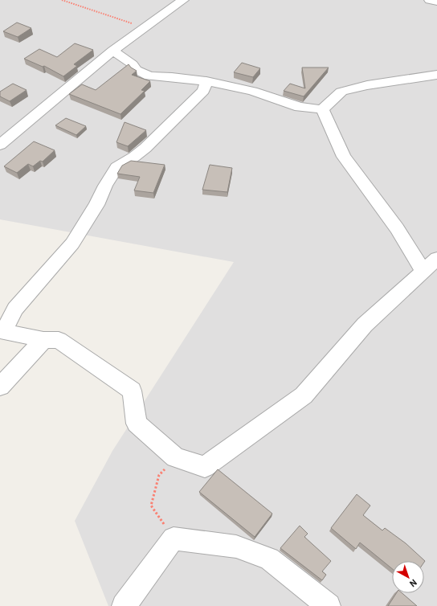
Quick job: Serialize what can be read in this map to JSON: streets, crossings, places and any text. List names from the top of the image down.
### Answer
{
  "north": "bottom right"
}
